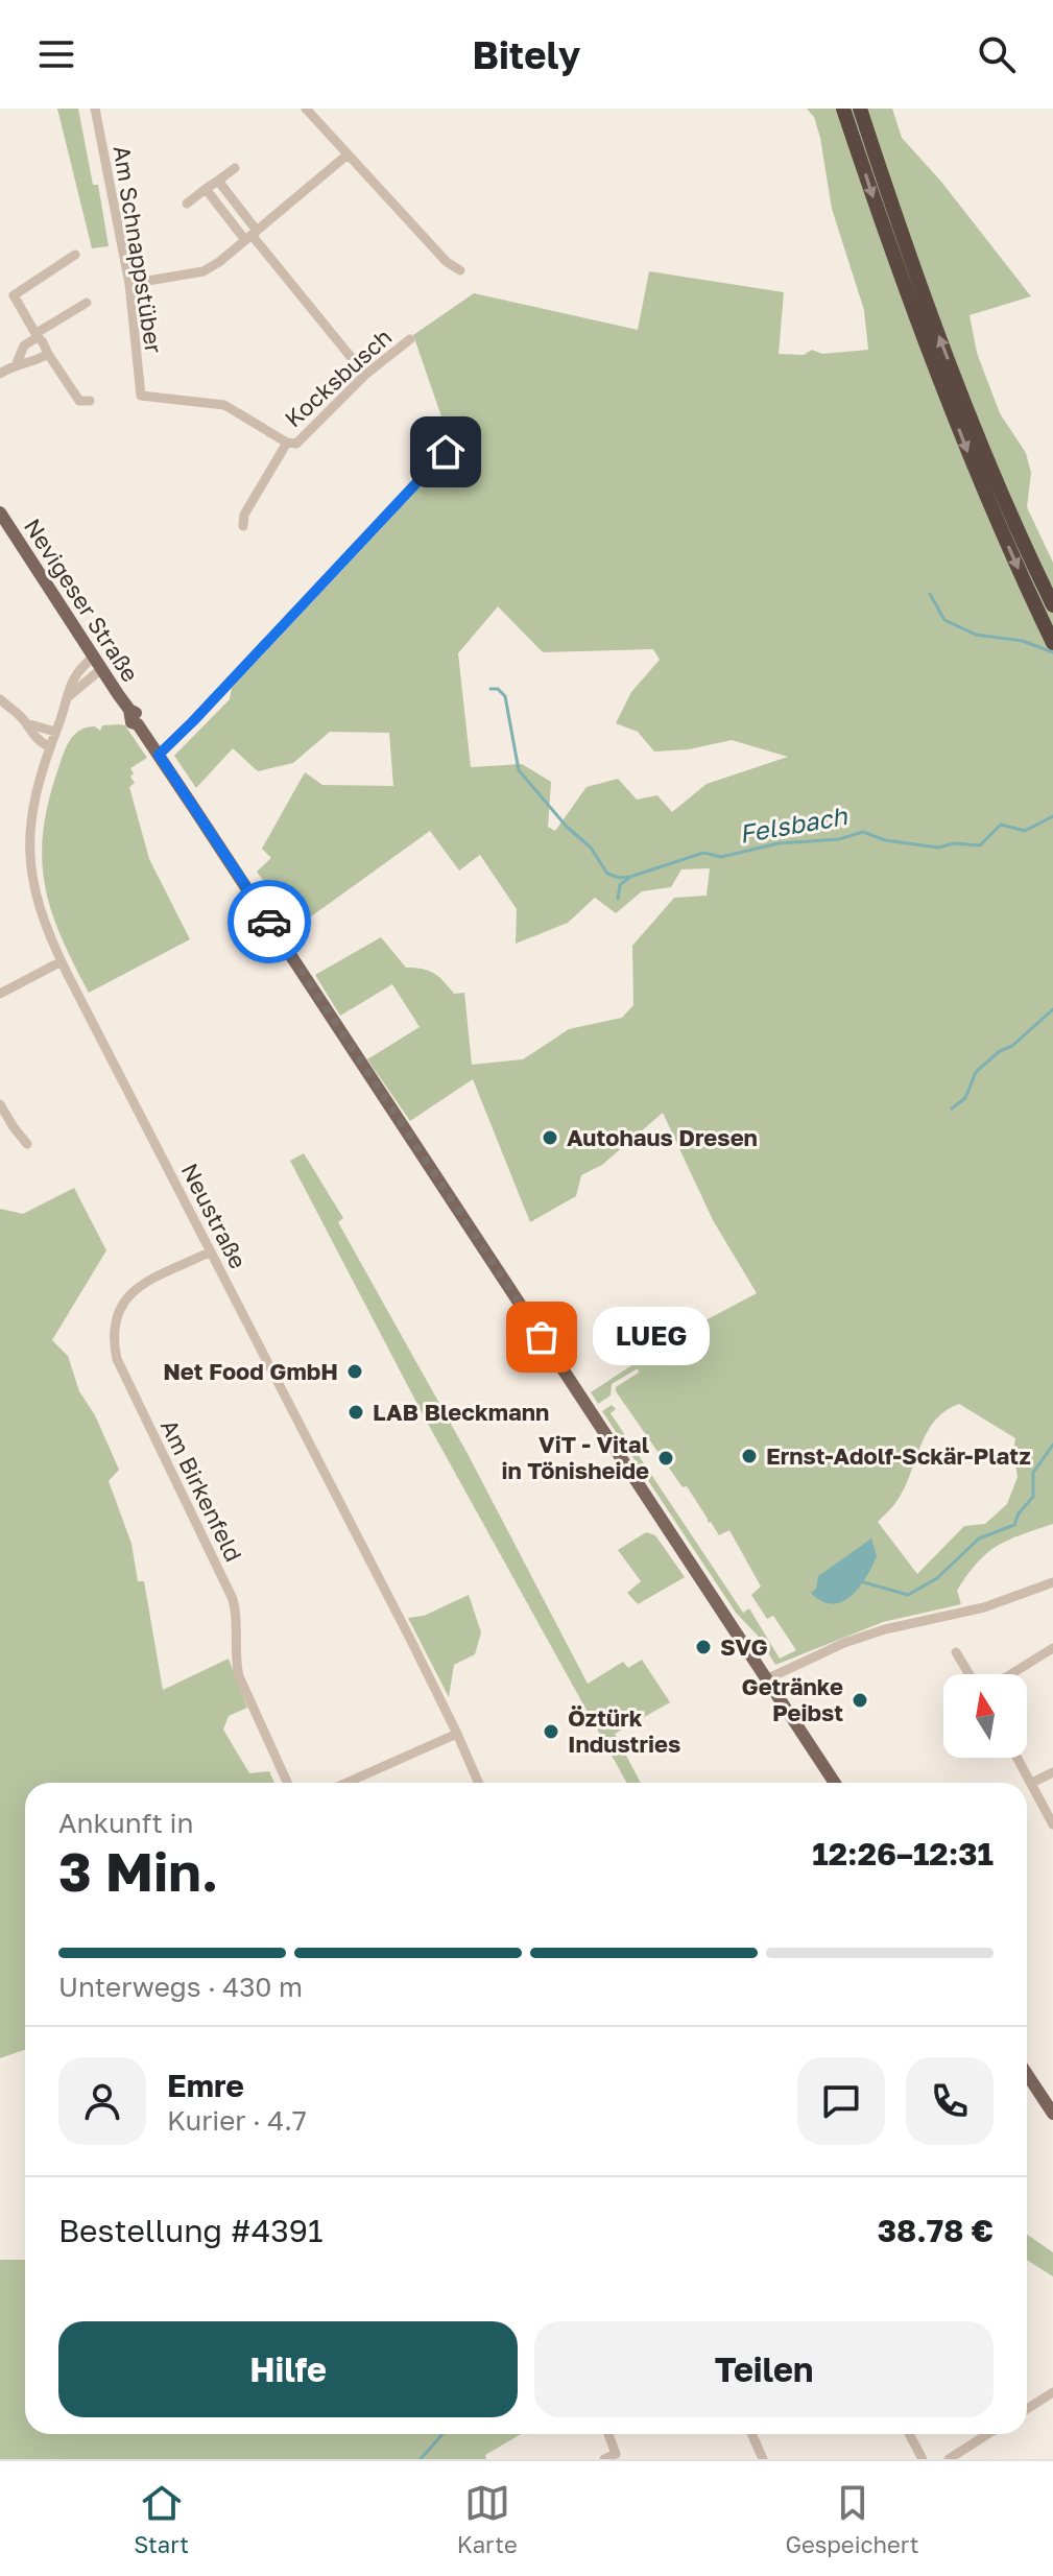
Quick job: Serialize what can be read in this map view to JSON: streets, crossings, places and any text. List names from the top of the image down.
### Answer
{
  "streets": {
    "main road": ["Nevigeser Straße"],
    "street": [
      "Am Schnappstüber",
      "Kocksbusch",
      "Neustraße",
      "Am Birkenfeld"
    ]
  },
  "crossings": [
    ["Am Schnappstüber", "Kocksbusch"],
    ["Nevigeser Straße", "Neustraße"],
    ["Neustraße", "Am Birkenfeld"]
  ],
  "water": ["Felsbach"],
  "places": [
    "Autohaus Dresen",
    "LUEG",
    "Net Food GmbH",
    "LAB Bleckmann",
    "Ernst-Adolf-Sckär-Platz",
    "ViT - Vital in Tönisheide",
    "SVG",
    "Getränke Peibst",
    "Öztürk Industries"
  ],
  "north": "top",
  "page": {
    "header": "Bitely",
    "bubble": "LUEG",
    "heading": ["3 Min.", "Ankunft in", "12:26–12:31"],
    "panel": [
      "Emre",
      "Kurier · 4.7",
      "Bestellung #4391",
      "38.78 €"
    ],
    "bar": "Unterwegs · 430 m",
    "buttons": ["Hilfe", "Teilen"],
    "tabs": ["Start", "Karte", "Gespeichert"]
  }
}
